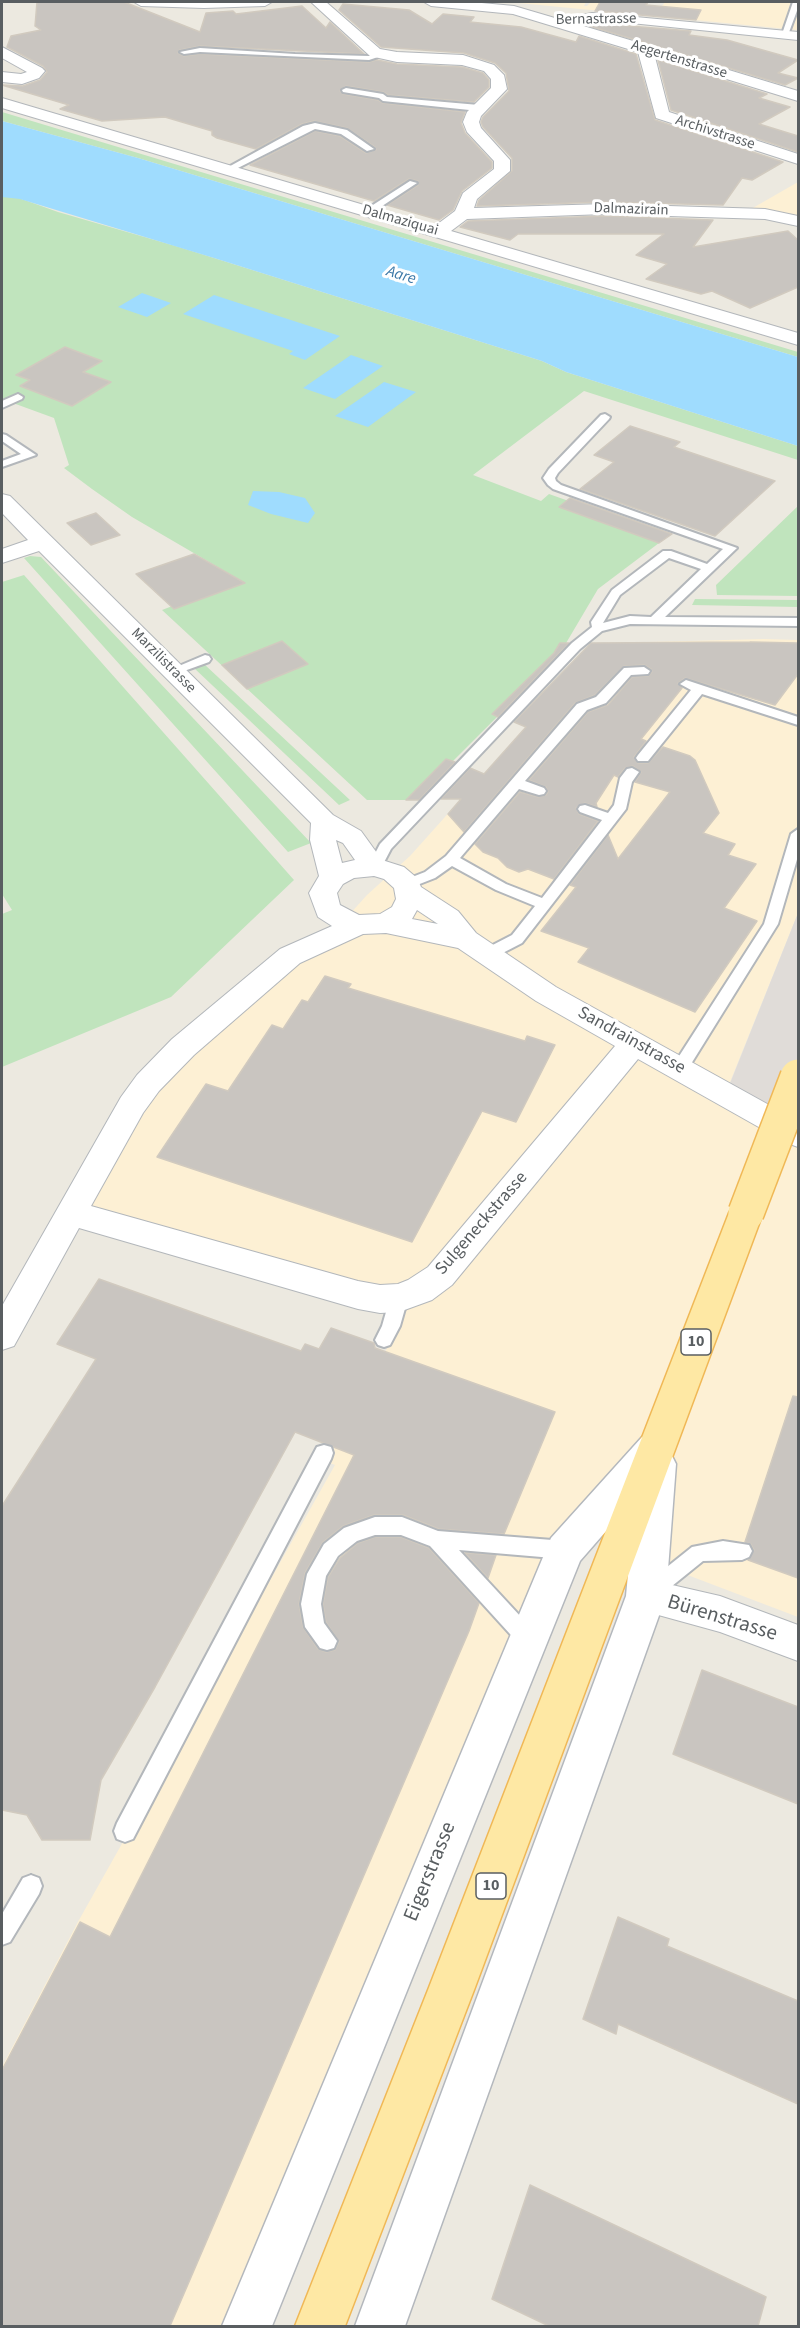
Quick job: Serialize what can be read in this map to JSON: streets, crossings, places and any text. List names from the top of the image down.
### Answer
{
  "streets": {
    "main road": ["10", "Eigerstrasse"],
    "street": [
      "Bernastrasse",
      "Aegertenstrasse",
      "Archivstrasse",
      "Dalmazirain",
      "Dalmaziquai",
      "Marzilistrasse",
      "Sandrainstrasse",
      "Sulgeneckstrasse",
      "Bürenstrasse"
    ]
  },
  "crossings": [
    ["Bernastrasse", "Aegertenstrasse"],
    ["Aegertenstrasse", "Archivstrasse"],
    ["Marzilistrasse", "Sandrainstrasse"],
    ["Sandrainstrasse", "Sulgeneckstrasse"],
    ["Bürenstrasse", "Eigerstrasse"]
  ],
  "water": ["Aare"]
}
